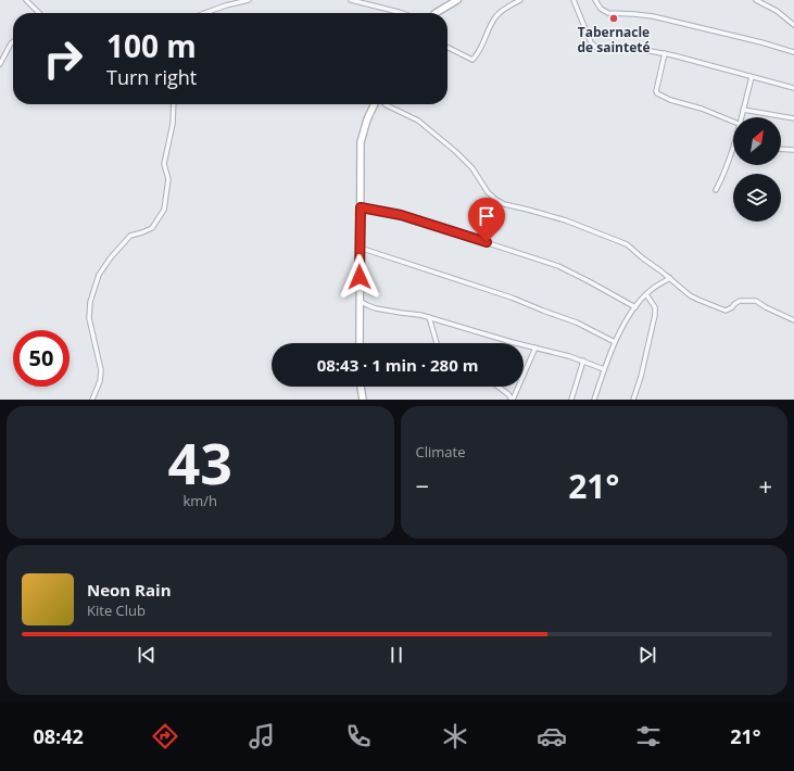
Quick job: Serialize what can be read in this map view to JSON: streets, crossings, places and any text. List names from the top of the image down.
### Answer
{
  "places": ["Tabernacle de sainteté"],
  "north": "top right",
  "page": {
    "turn": ["100 m", "Turn right"],
    "limit": "50",
    "trip": "08:43 · 1 min · 280 m",
    "tile": [
      ["43", "km/h"],
      "Climate"
    ],
    "heat": ["−", "21°", "+"],
    "song": ["Neon Rain", "Kite Club"],
    "tabs": ["08:42", "21°"]
  }
}
